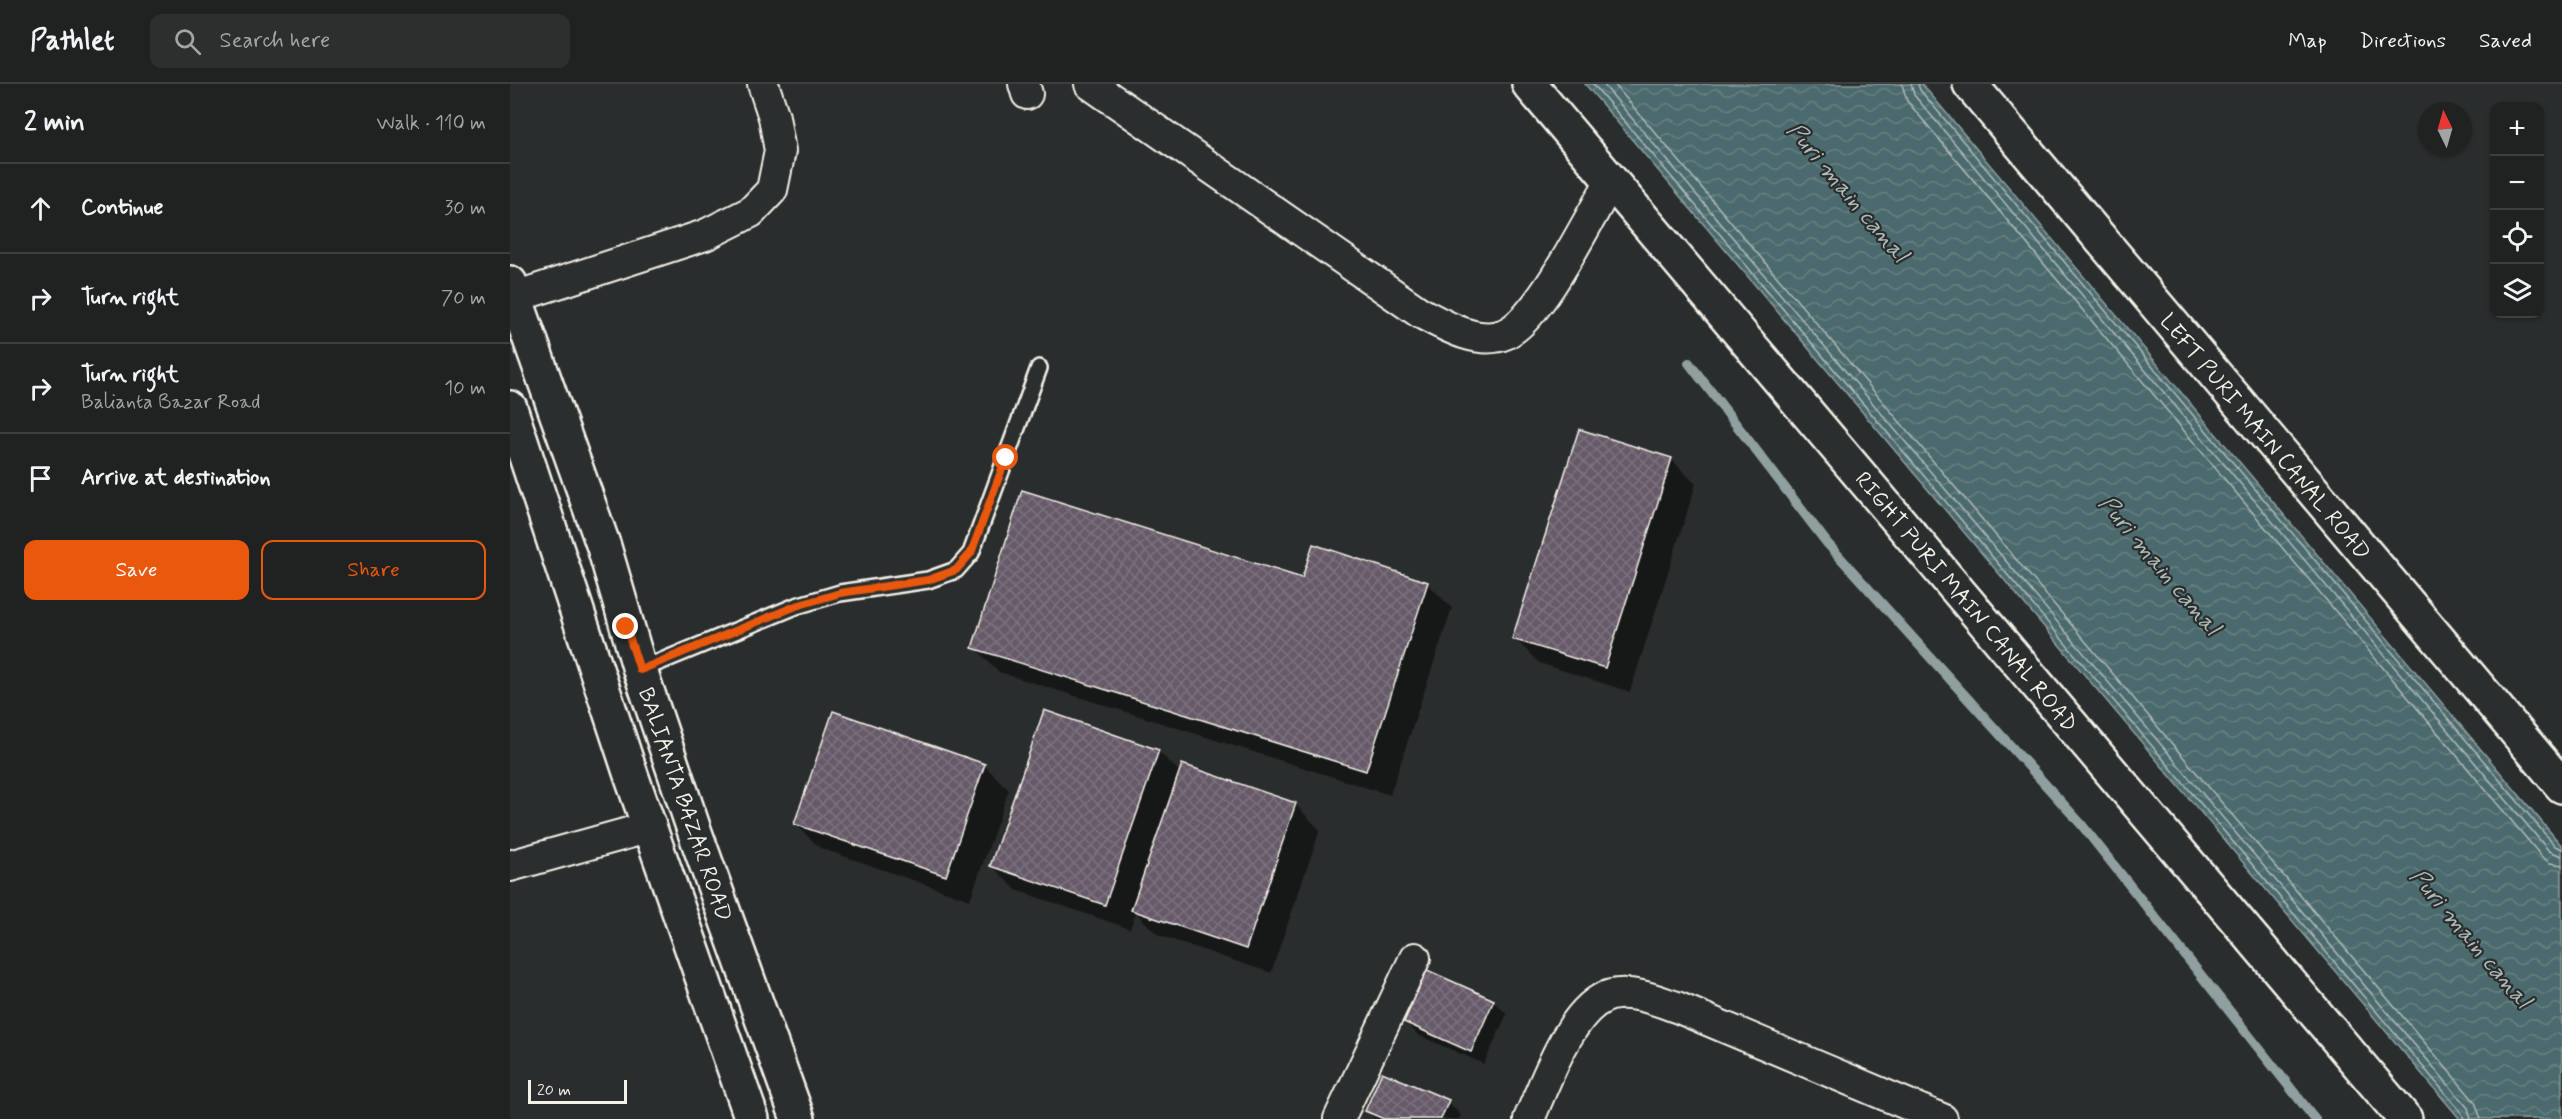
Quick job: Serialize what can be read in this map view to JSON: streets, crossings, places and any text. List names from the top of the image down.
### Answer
{
  "streets": {
    "street": ["LEFT PURI MAIN CANAL ROAD", "RIGHT PURI MAIN CANAL ROAD", "BALIANTA BAZAR ROAD"]
  },
  "water": ["Puri main canal"],
  "scale_bar": "20 m",
  "north": "top",
  "page": {
    "header": "Pathlet",
    "search": "Search here",
    "nav": ["Map", "Directions", "Saved"],
    "heading": ["2 min", "Walk · 110 m"],
    "map_buttons": ["+", "−"],
    "list": [
      ["Continue", "30 m"],
      ["Turn right", "70 m"],
      ["Turn right", "Balianta Bazar Road", "10 m"],
      "Arrive at destination"
    ],
    "buttons": ["Save", "Share"],
    "scale": "20 m"
  }
}
